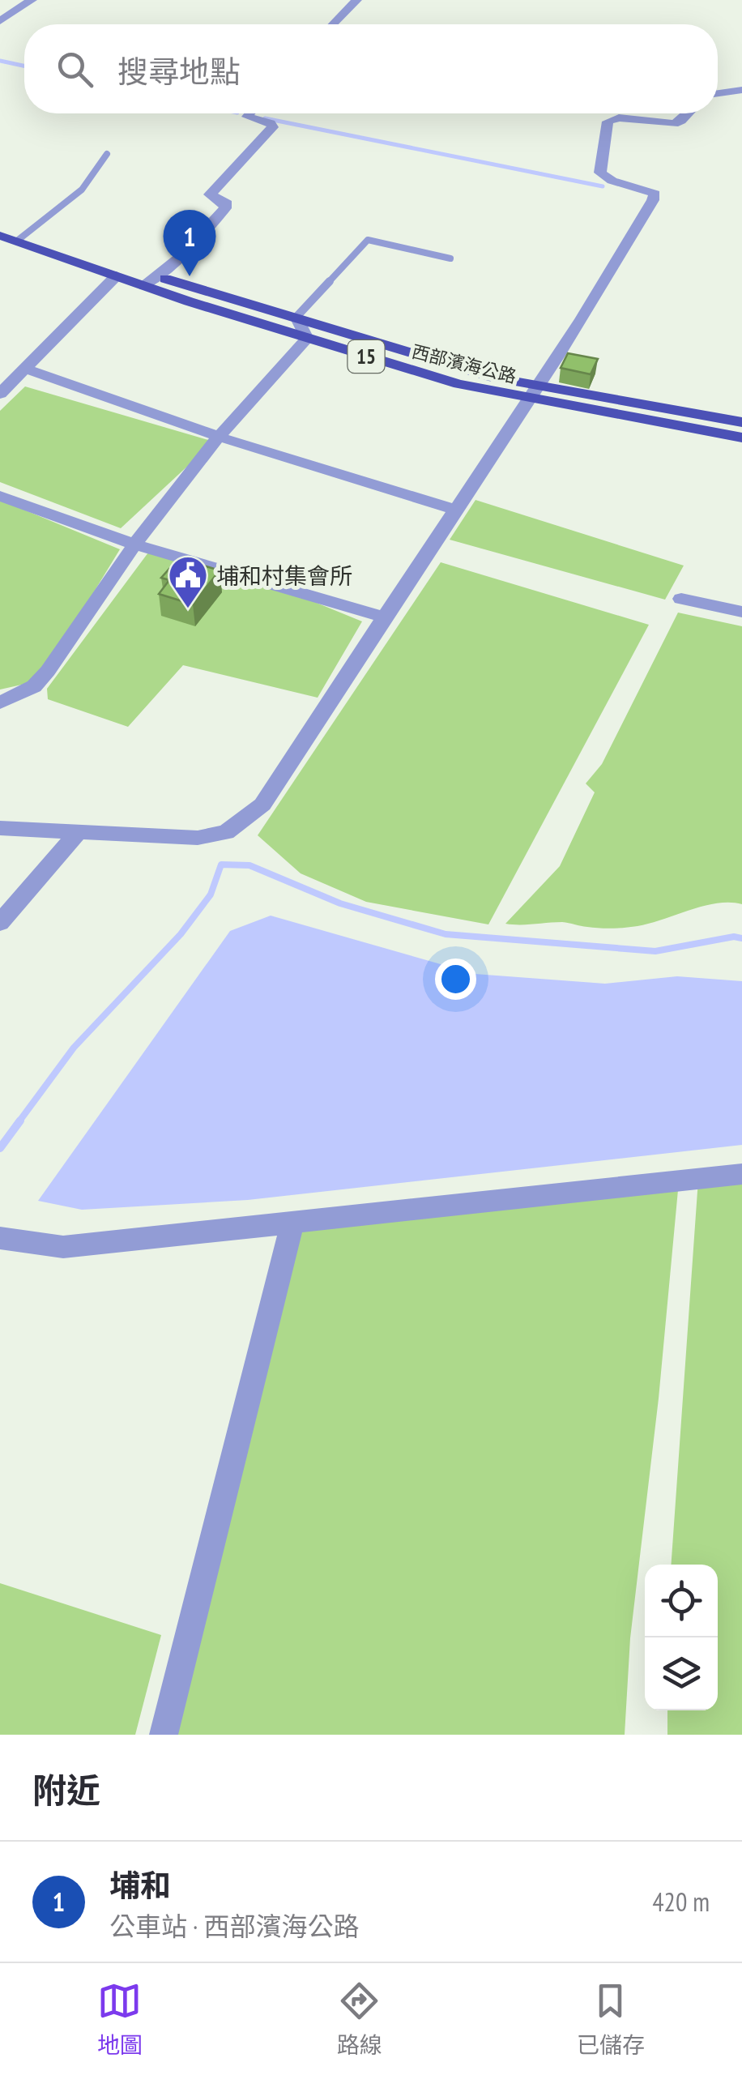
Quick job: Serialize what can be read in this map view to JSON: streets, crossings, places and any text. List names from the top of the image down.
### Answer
{
  "streets": {
    "main road": ["15", "西部濱海公路"]
  },
  "places": {
    "public building": ["埔和村集會所"]
  },
  "page": {
    "search": "搜尋地點",
    "pins": "1",
    "heading": "附近",
    "list": [
      {
        "mark": "1",
        "name": "埔和",
        "note": "公車站 · 西部濱海公路",
        "value": "420 m"
      }
    ],
    "nav": ["地圖", "路線", "已儲存"]
  }
}
